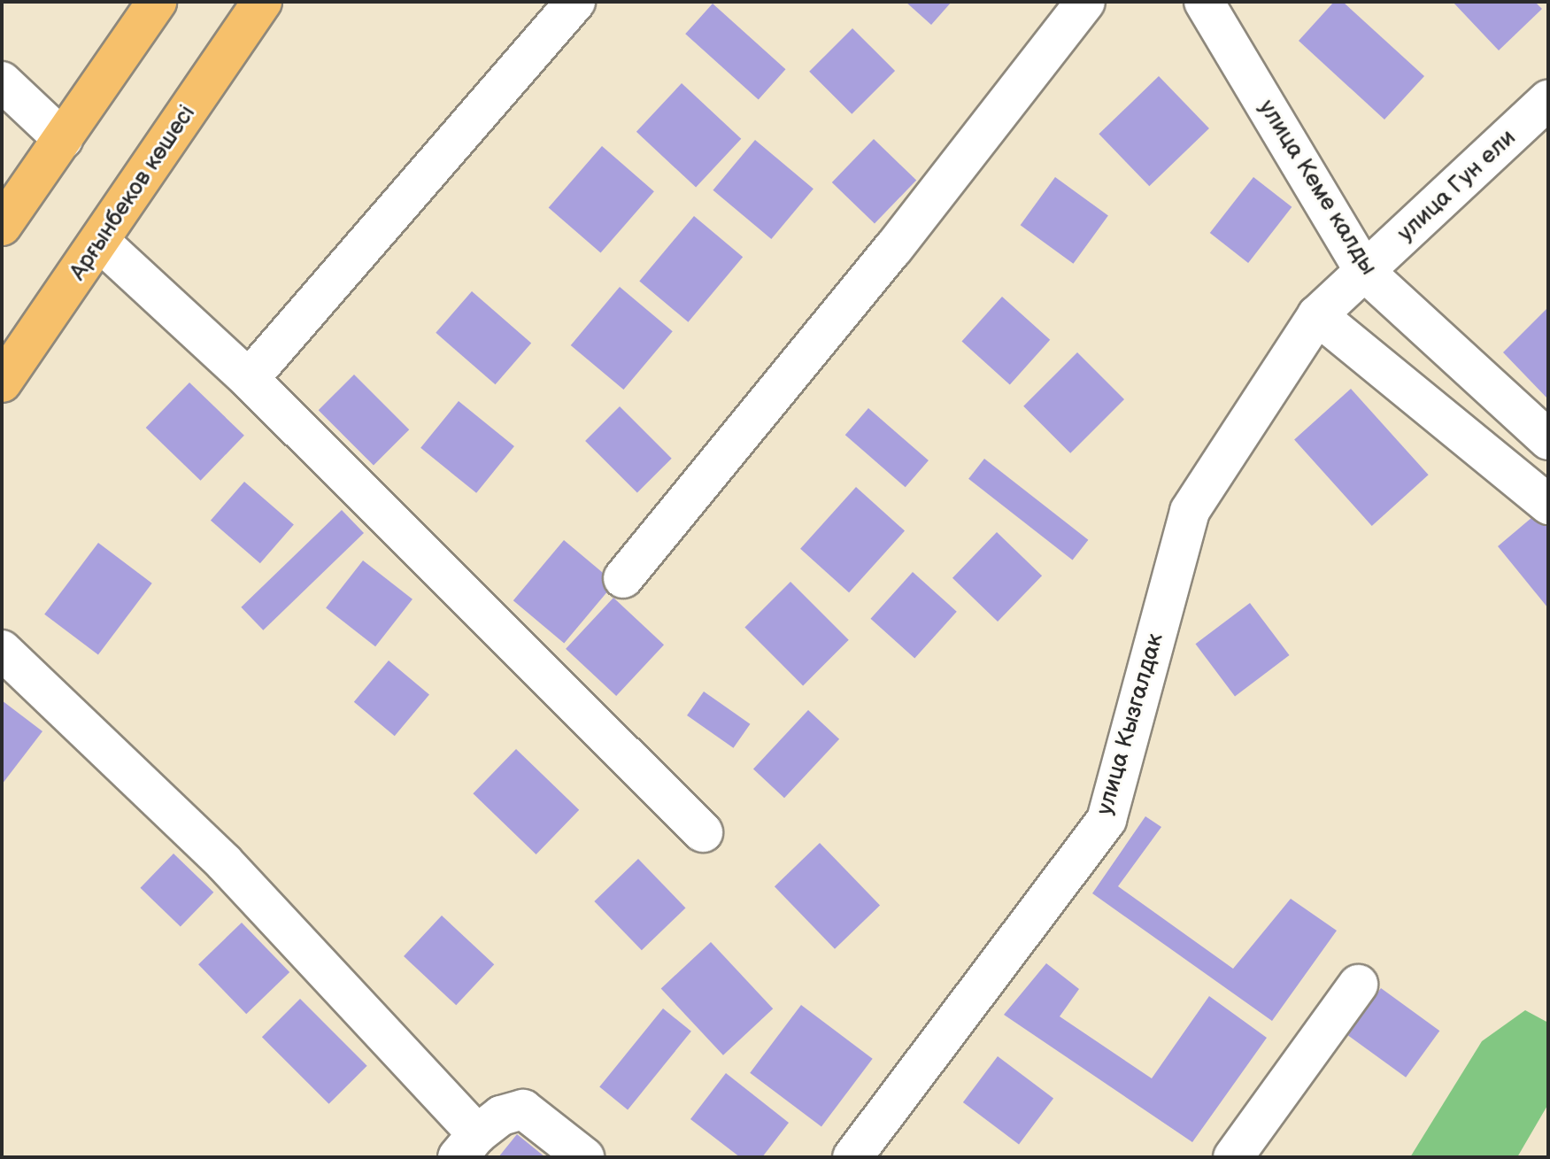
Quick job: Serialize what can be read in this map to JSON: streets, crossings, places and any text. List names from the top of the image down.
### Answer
{
  "streets": {
    "main road": ["Арғынбеков көшесі"],
    "street": ["улица Гун ели", "улица Кеме калды", "улица Кызгалдак"]
  },
  "crossings": [
    ["улица Гун ели", "улица Кеме калды"],
    ["улица Гун ели", "улица Кызгалдак"],
    ["улица Кеме калды", "улица Кызгалдак"]
  ]
}
